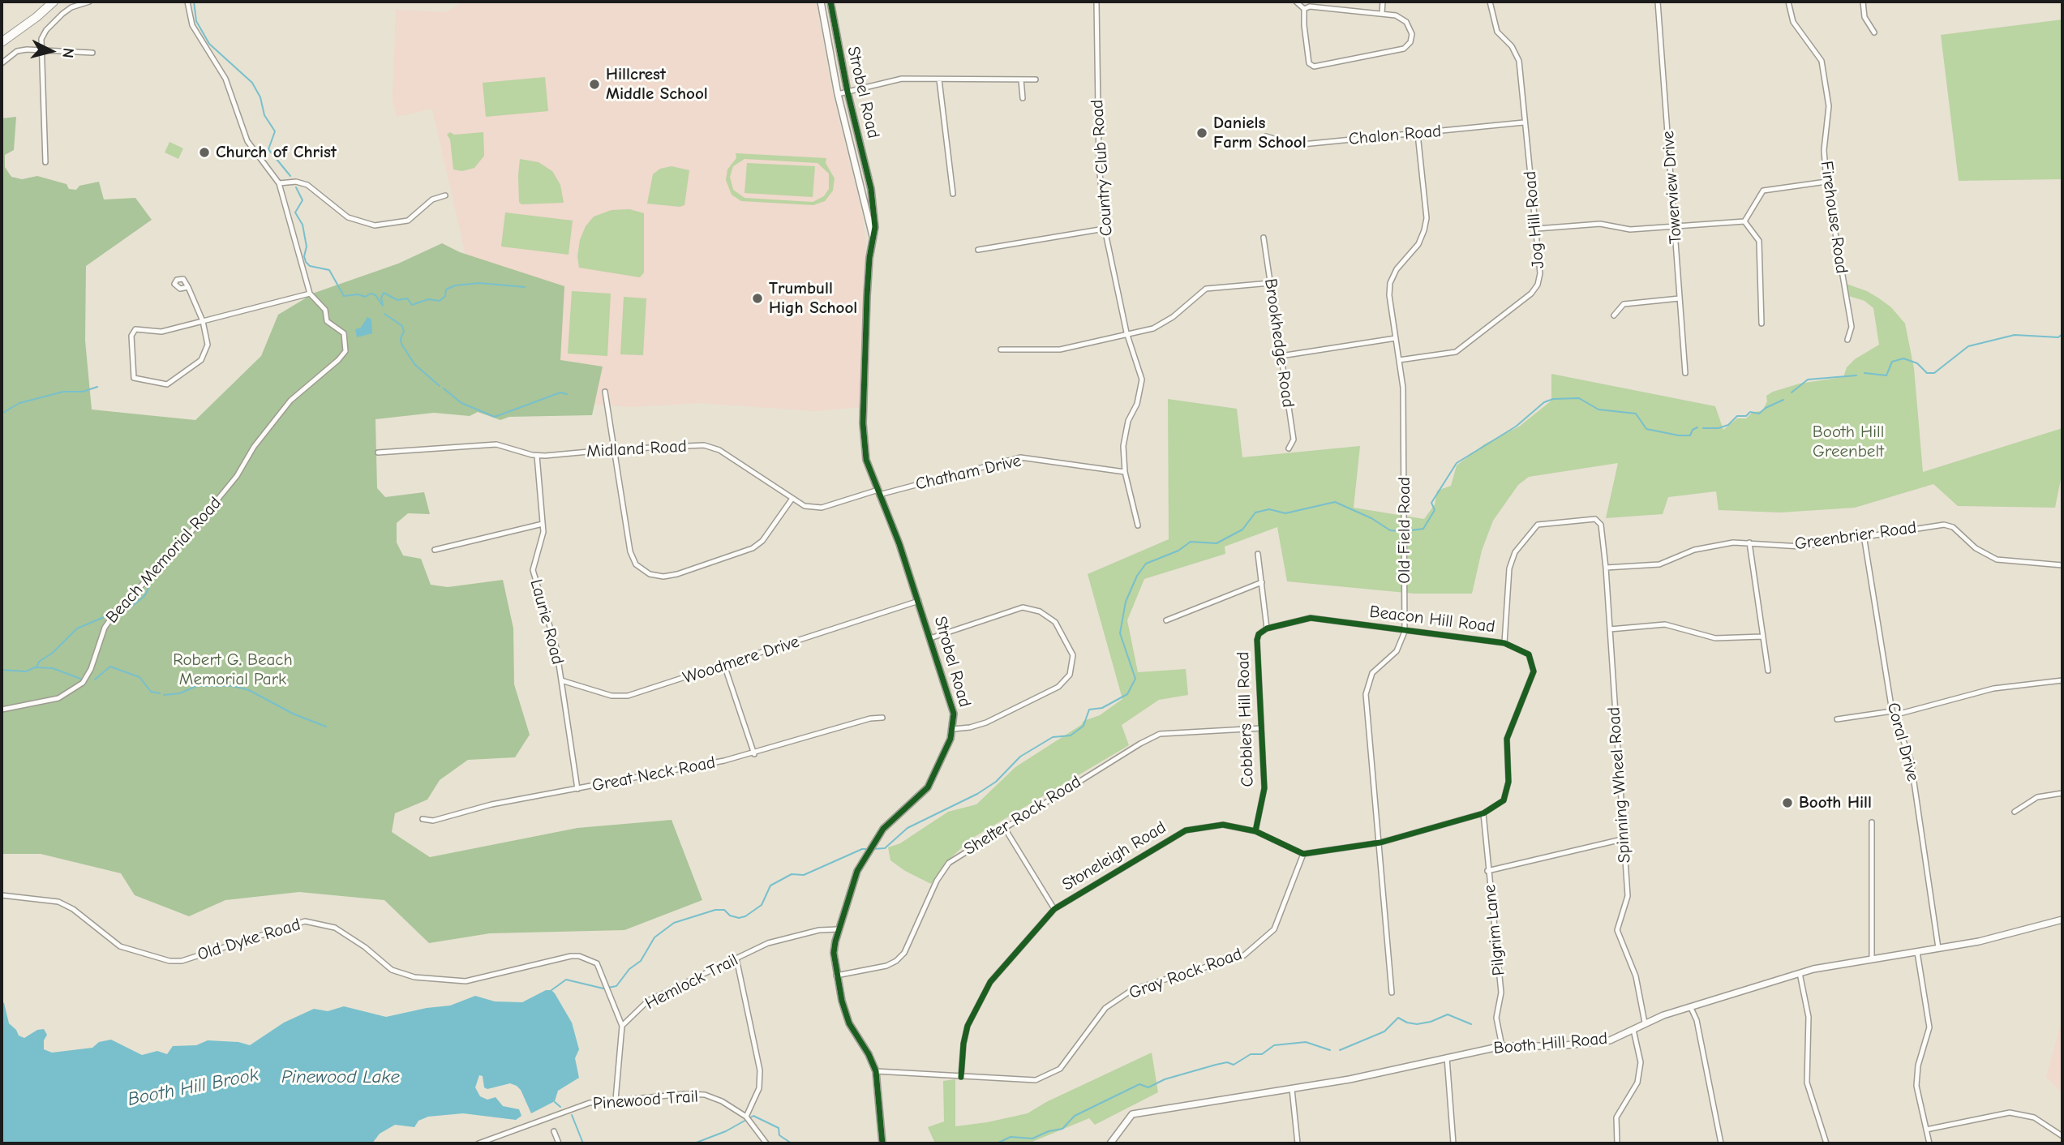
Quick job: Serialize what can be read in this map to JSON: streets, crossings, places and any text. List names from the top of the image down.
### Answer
{
  "streets": {
    "street": [
      "Strobel Road",
      "Chalon Road",
      "Country Club Road",
      "Towerview Drive",
      "Firehouse Road",
      "Jog Hill Road",
      "Brookhedge Road",
      "Midland Road",
      "Chatham Drive",
      "Old Field Road",
      "Greenbrier Road",
      "Beach Memorial Road",
      "Beacon Hill Road",
      "Laurie Road",
      "Woodmere Drive",
      "Cobblers Hill Road",
      "Coral Drive",
      "Great Neck Road",
      "Spinning Wheel Road",
      "Shelter Rock Road",
      "Stoneleigh Road",
      "Pilgrim Lane",
      "Old Dyke Road",
      "Gray Rock Road",
      "Hemlock Trail",
      "Booth Hill Road",
      "Pinewood Trail"
    ]
  },
  "crossings": [
    ["Strobel Road", "Midland Road"],
    ["Strobel Road", "Chatham Drive"],
    ["Strobel Road", "Woodmere Drive"],
    ["Strobel Road", "Shelter Rock Road"],
    ["Strobel Road", "Gray Rock Road"],
    ["Strobel Road", "Hemlock Trail"],
    ["Chalon Road", "Jog Hill Road"],
    ["Chalon Road", "Old Field Road"],
    ["Country Club Road", "Chatham Drive"],
    ["Jog Hill Road", "Old Field Road"],
    ["Midland Road", "Chatham Drive"],
    ["Midland Road", "Laurie Road"],
    ["Old Field Road", "Beacon Hill Road"],
    ["Greenbrier Road", "Coral Drive"],
    ["Greenbrier Road", "Spinning Wheel Road"],
    ["Beacon Hill Road", "Cobblers Hill Road"],
    ["Beacon Hill Road", "Spinning Wheel Road"],
    ["Beacon Hill Road", "Pilgrim Lane"],
    ["Laurie Road", "Woodmere Drive"],
    ["Laurie Road", "Great Neck Road"],
    ["Cobblers Hill Road", "Shelter Rock Road"],
    ["Cobblers Hill Road", "Stoneleigh Road"],
    ["Coral Drive", "Booth Hill Road"],
    ["Spinning Wheel Road", "Booth Hill Road"],
    ["Stoneleigh Road", "Gray Rock Road"],
    ["Pilgrim Lane", "Booth Hill Road"],
    ["Old Dyke Road", "Hemlock Trail"]
  ],
  "water": ["Pinewood Lake", "Booth Hill Brook"],
  "parks": ["Booth Hill Greenbelt", "Robert G. Beach Memorial Park"],
  "places": [
    "Hillcrest Middle School",
    "Daniels Farm School",
    "Church of Christ",
    "Trumbull High School",
    "Booth Hill"
  ],
  "north": "right"
}
